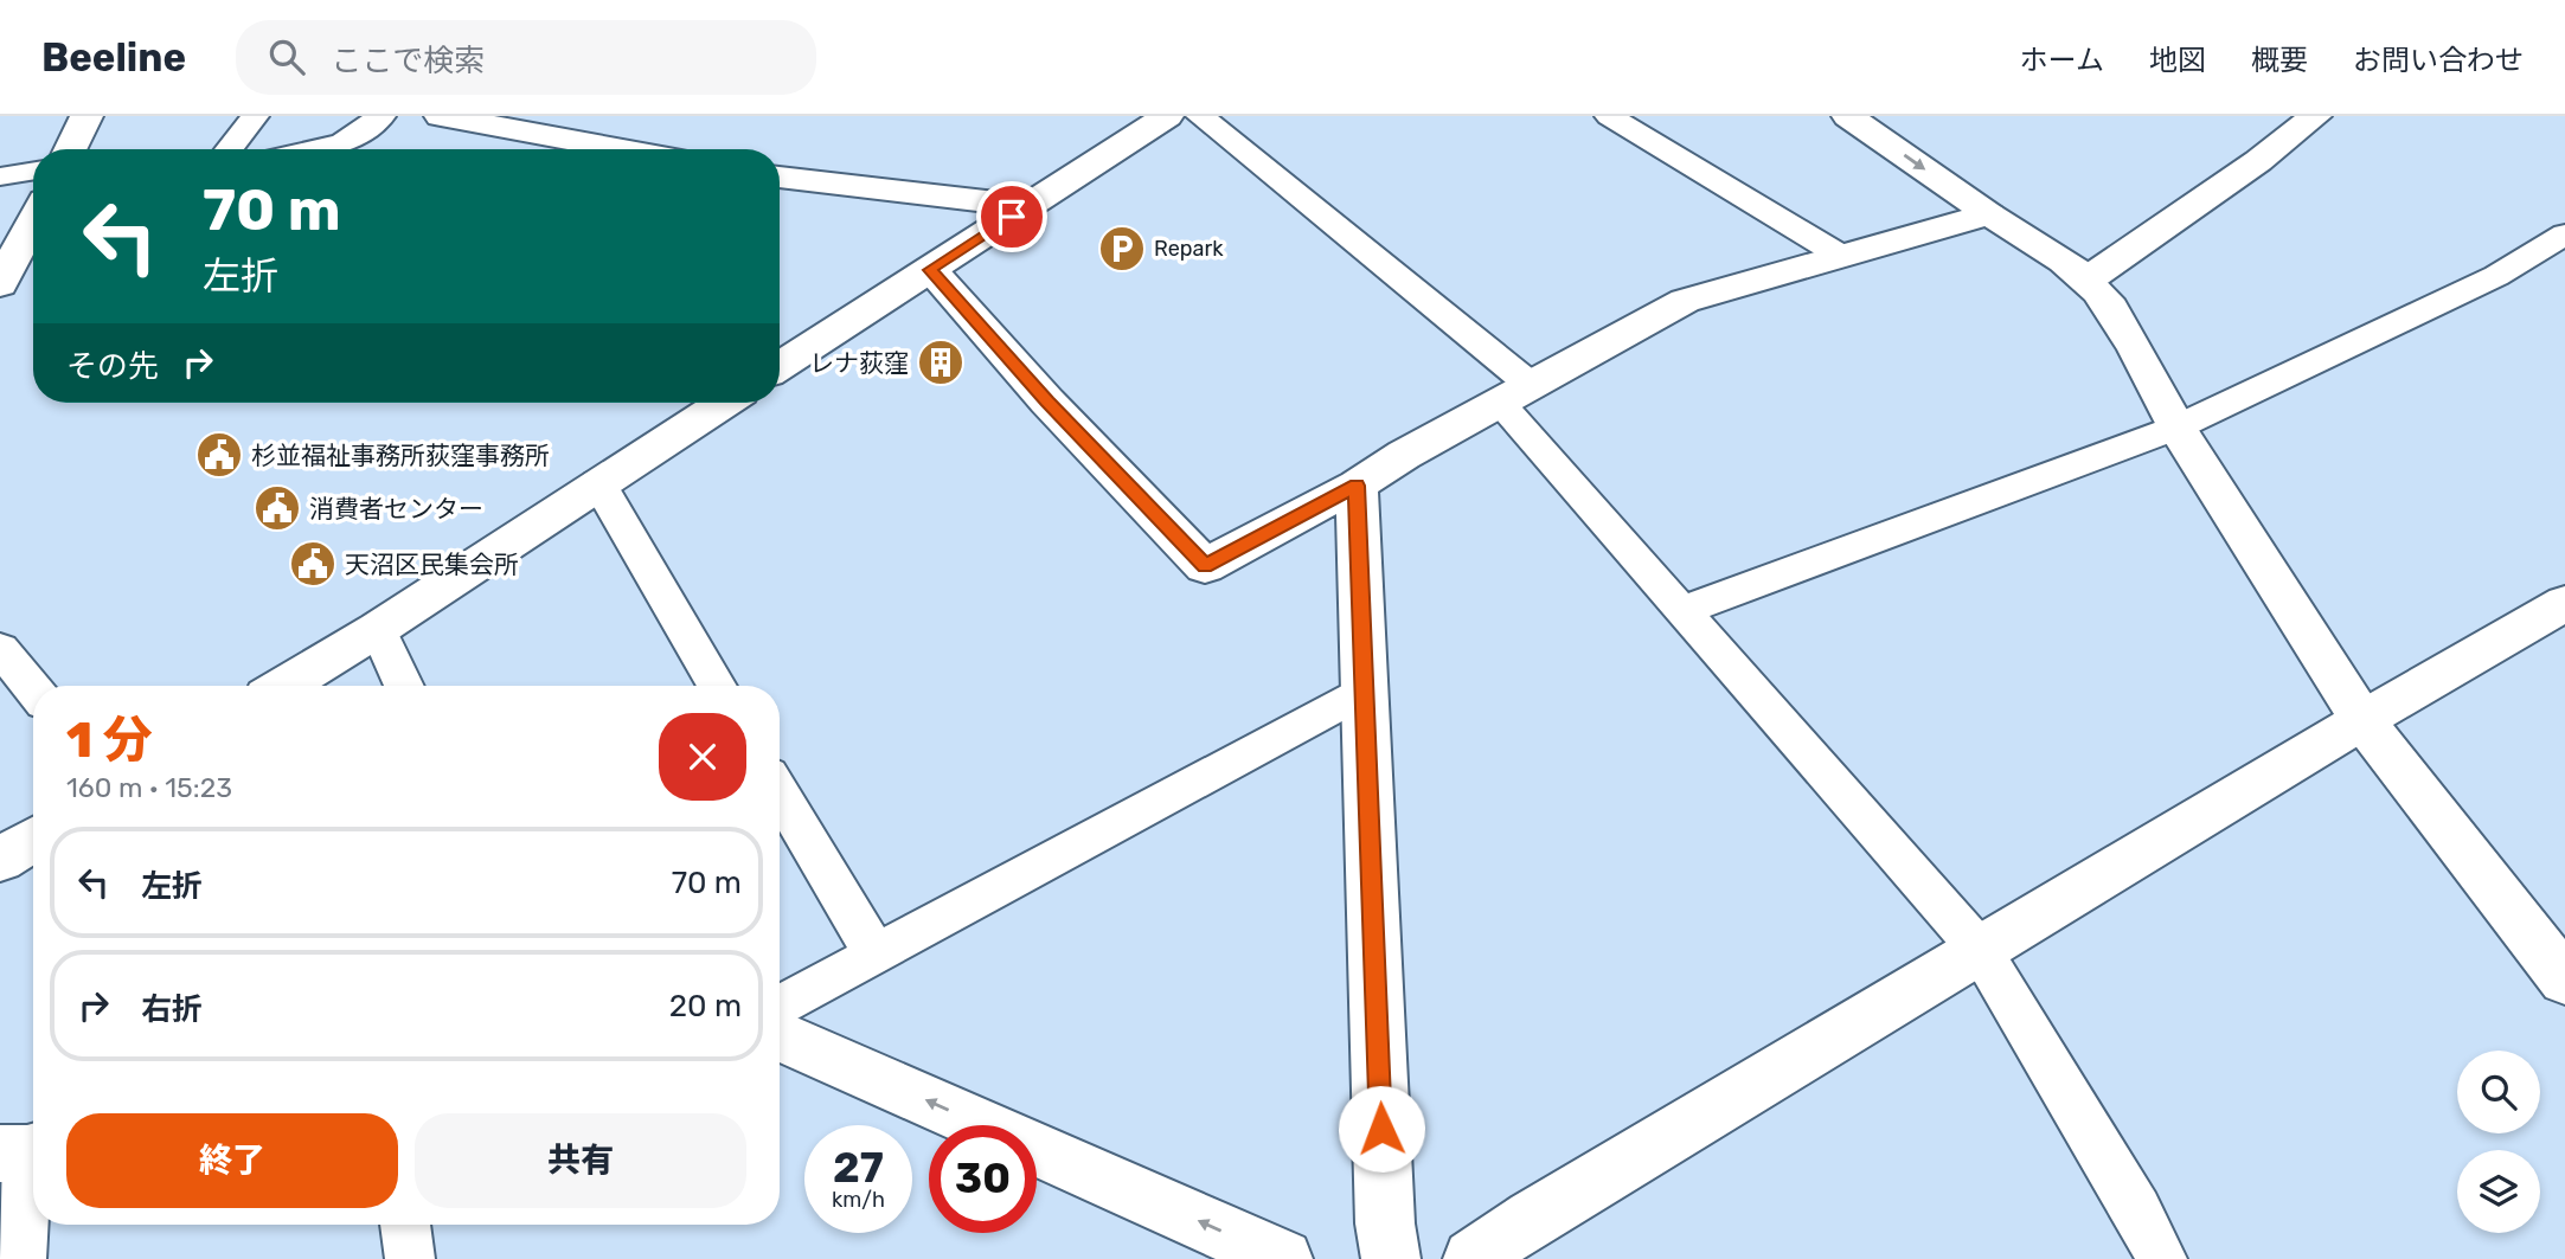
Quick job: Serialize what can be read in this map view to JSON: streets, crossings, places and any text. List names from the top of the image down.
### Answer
{
  "places": {
    "parking": ["Repark"],
    "building": ["レナ荻窪"],
    "public building": ["杉並福祉事務所荻窪事務所", "消費者センター", "天沼区民集会所"]
  },
  "page": {
    "header": "Beeline",
    "search": "ここで検索",
    "nav": [
      "ホーム",
      "地図",
      "概要",
      "お問い合わせ"
    ],
    "turn": ["70 m", "左折"],
    "then": "その先",
    "heading": ["1 分", "160 m · 15:23"],
    "list": [
      {
        "name": "左折",
        "value": "70 m"
      },
      {
        "name": "右折",
        "value": "20 m"
      }
    ],
    "buttons": ["終了", "共有"],
    "speed": "27 km/h",
    "limit": "30"
  }
}
